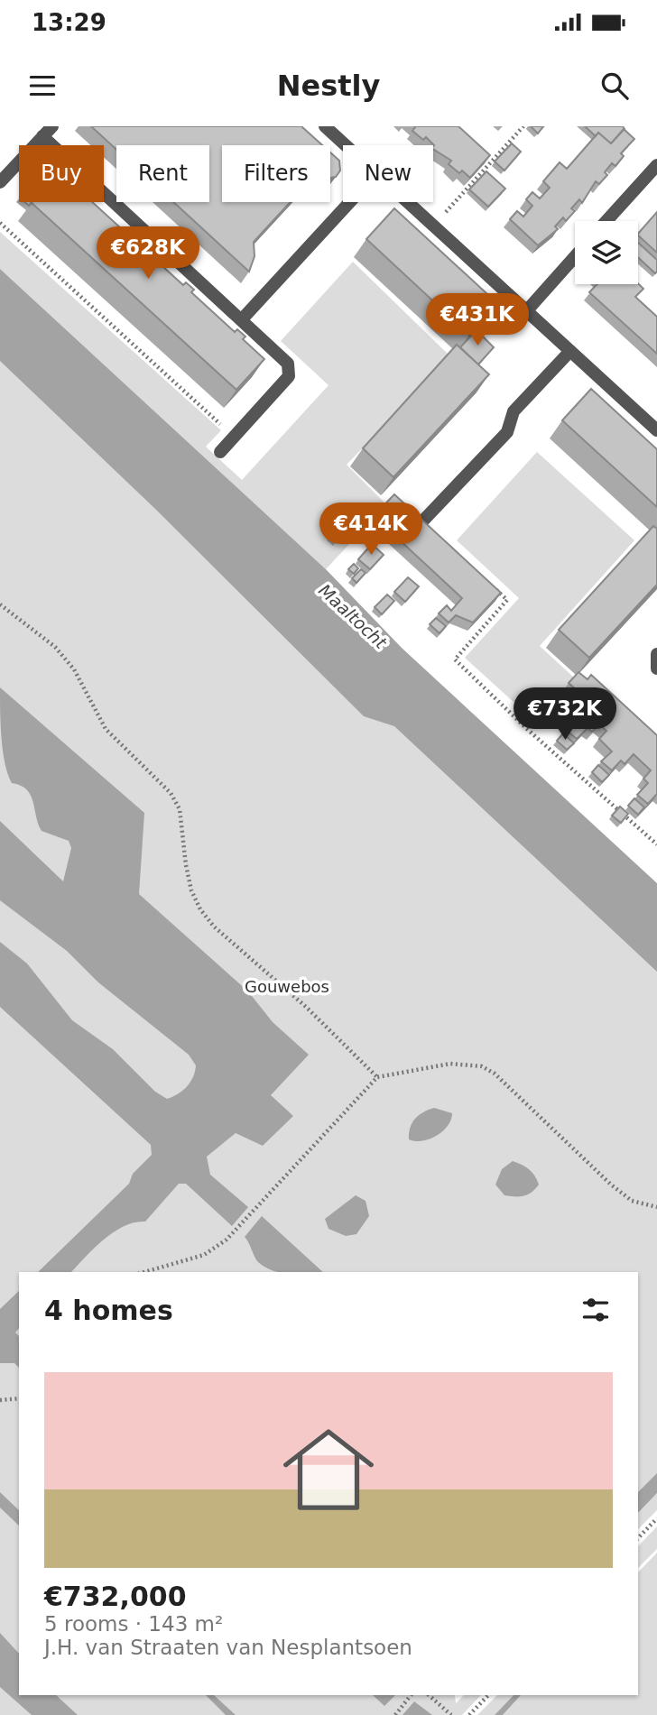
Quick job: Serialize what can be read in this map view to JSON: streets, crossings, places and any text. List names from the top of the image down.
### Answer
{
  "water": ["Maaltocht"],
  "parks": ["Gouwebos"],
  "page": {
    "status": "13:29",
    "header": "Nestly",
    "chip": [
      "Buy",
      "Rent",
      "Filters",
      "New"
    ],
    "price": [
      "€628K",
      "€431K",
      "€414K",
      "€732K"
    ],
    "heading": "4 homes",
    "list": [
      {
        "name": "€732,000",
        "note": "5 rooms · 143 m² · J.H. van Straaten van Nesplantsoen"
      }
    ]
  }
}
